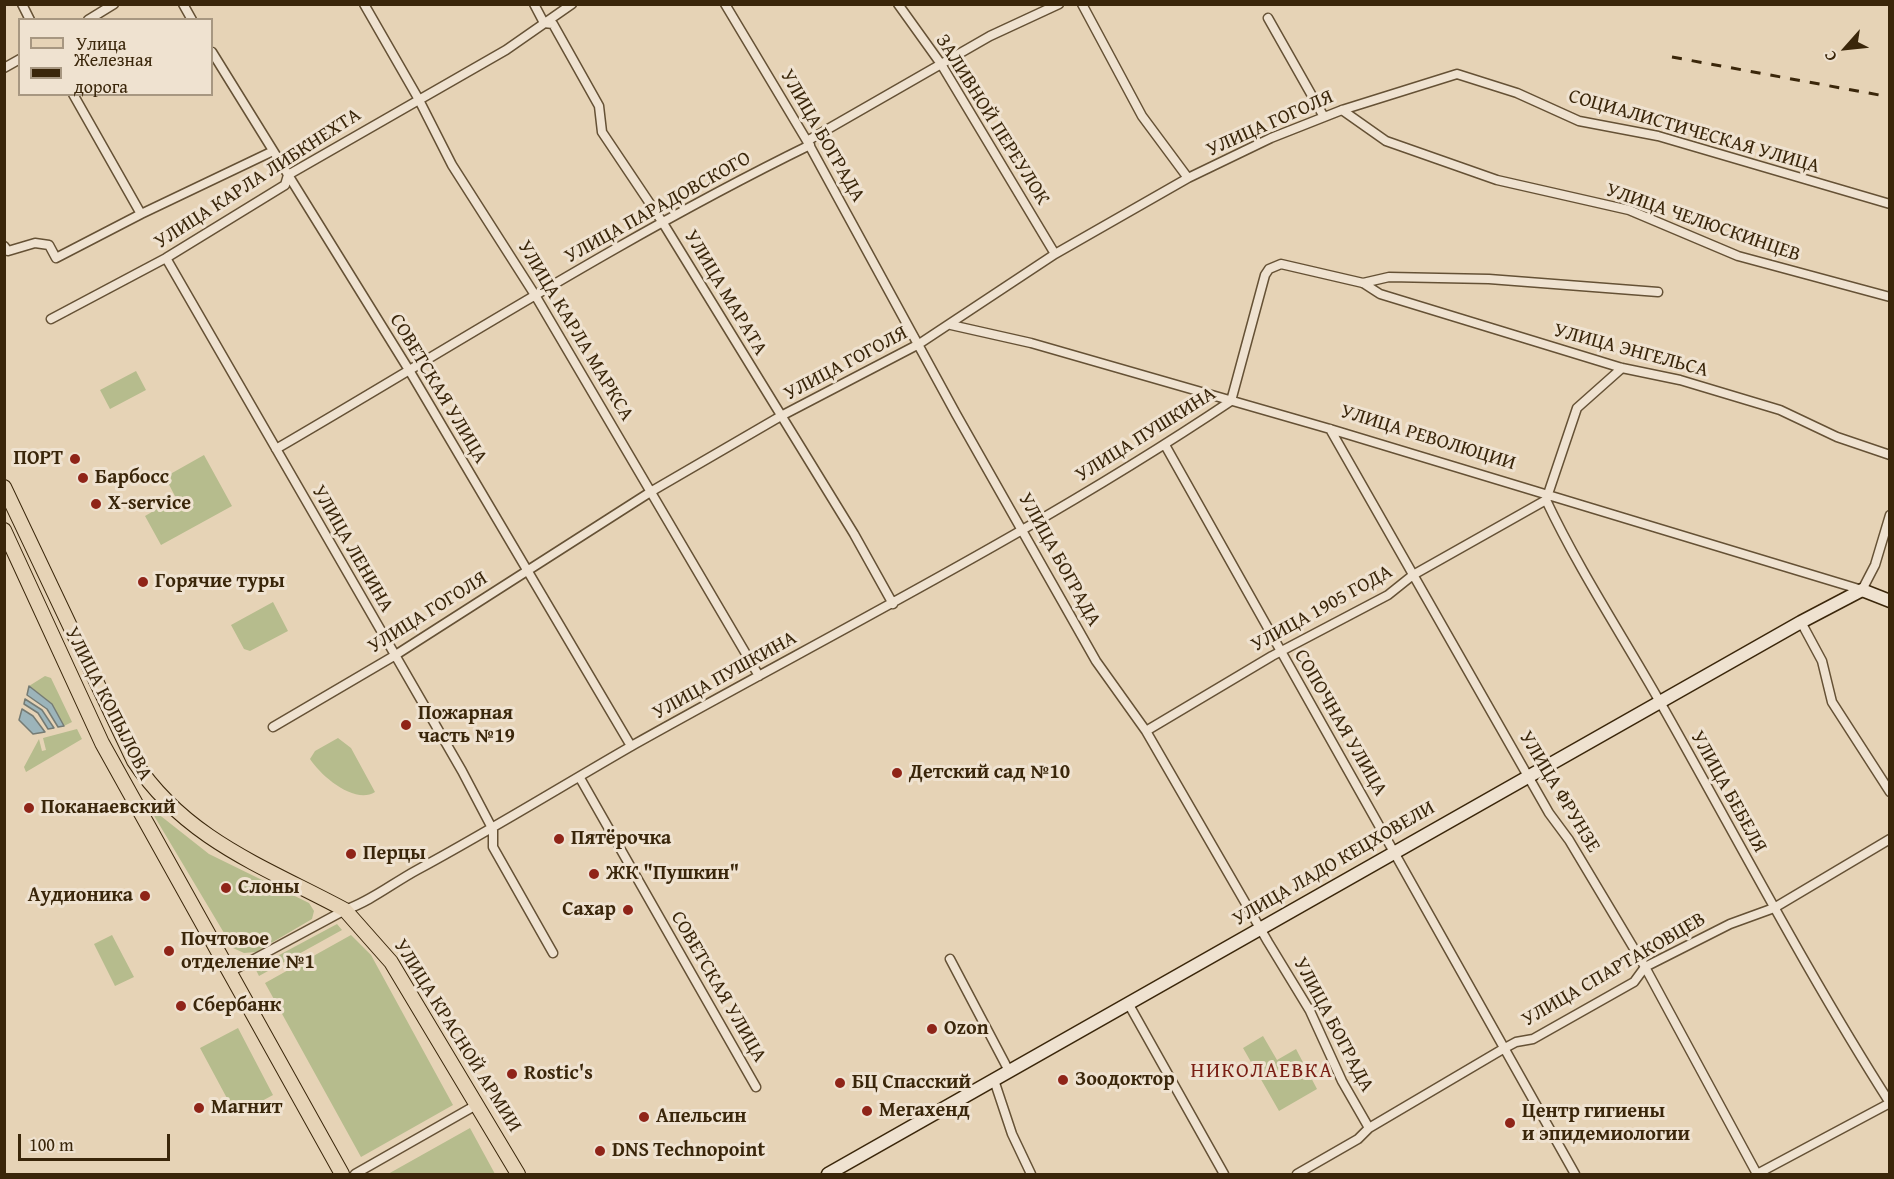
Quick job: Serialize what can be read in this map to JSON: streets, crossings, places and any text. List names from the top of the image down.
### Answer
{
  "streets": {
    "main road": [
      "УЛИЦА РЕВОЛЮЦИИ",
      "УЛИЦА КОПЫЛОВА",
      "УЛИЦА ЛАДО КЕЦХОВЕЛИ",
      "УЛИЦА КРАСНОЙ АРМИИ"
    ],
    "street": [
      "ЗАЛИВНОЙ ПЕРЕУЛОК",
      "УЛИЦА ГОГОЛЯ",
      "СОЦИАЛИСТИЧЕСКАЯ УЛИЦА",
      "УЛИЦА БОГРАДА",
      "УЛИЦА КАРЛА ЛИБКНЕХТА",
      "УЛИЦА ПАРАДОВСКОГО",
      "УЛИЦА ЧЕЛЮСКИНЦЕВ",
      "УЛИЦА МАРАТА",
      "УЛИЦА КАРЛА МАРКСА",
      "УЛИЦА ЭНГЕЛЬСА",
      "СОВЕТСКАЯ УЛИЦА",
      "УЛИЦА ПУШКИНА",
      "УЛИЦА ЛЕНИНА",
      "УЛИЦА 1905 ГОДА",
      "СОПОЧНАЯ УЛИЦА",
      "УЛИЦА ФРУНЗЕ",
      "УЛИЦА БЕБЕЛЯ",
      "УЛИЦА СПАРТАКОВЦЕВ"
    ]
  },
  "crossings": [
    ["ЗАЛИВНОЙ ПЕРЕУЛОК", "УЛИЦА ГОГОЛЯ"],
    ["ЗАЛИВНОЙ ПЕРЕУЛОК", "УЛИЦА ПАРАДОВСКОГО"],
    ["УЛИЦА ГОГОЛЯ", "СОЦИАЛИСТИЧЕСКАЯ УЛИЦА"],
    ["УЛИЦА ГОГОЛЯ", "УЛИЦА БОГРАДА"],
    ["УЛИЦА ГОГОЛЯ", "УЛИЦА ЧЕЛЮСКИНЦЕВ"],
    ["УЛИЦА ГОГОЛЯ", "УЛИЦА МАРАТА"],
    ["УЛИЦА ГОГОЛЯ", "УЛИЦА КАРЛА МАРКСА"],
    ["УЛИЦА ГОГОЛЯ", "СОВЕТСКАЯ УЛИЦА"],
    ["УЛИЦА ГОГОЛЯ", "УЛИЦА РЕВОЛЮЦИИ"],
    ["УЛИЦА ГОГОЛЯ", "УЛИЦА ЛЕНИНА"],
    ["УЛИЦА БОГРАДА", "УЛИЦА ПАРАДОВСКОГО"],
    ["УЛИЦА БОГРАДА", "УЛИЦА ПУШКИНА"],
    ["УЛИЦА БОГРАДА", "УЛИЦА 1905 ГОДА"],
    ["УЛИЦА БОГРАДА", "УЛИЦА ЛАДО КЕЦХОВЕЛИ"],
    ["УЛИЦА БОГРАДА", "УЛИЦА СПАРТАКОВЦЕВ"],
    ["УЛИЦА КАРЛА ЛИБКНЕХТА", "УЛИЦА МАРАТА"],
    ["УЛИЦА КАРЛА ЛИБКНЕХТА", "УЛИЦА КАРЛА МАРКСА"],
    ["УЛИЦА КАРЛА ЛИБКНЕХТА", "СОВЕТСКАЯ УЛИЦА"],
    ["УЛИЦА КАРЛА ЛИБКНЕХТА", "УЛИЦА ЛЕНИНА"],
    ["УЛИЦА ПАРАДОВСКОГО", "УЛИЦА МАРАТА"],
    ["УЛИЦА ПАРАДОВСКОГО", "УЛИЦА КАРЛА МАРКСА"],
    ["УЛИЦА ПАРАДОВСКОГО", "СОВЕТСКАЯ УЛИЦА"],
    ["УЛИЦА ПАРАДОВСКОГО", "УЛИЦА ЛЕНИНА"],
    ["УЛИЦА МАРАТА", "УЛИЦА ПУШКИНА"],
    ["УЛИЦА КАРЛА МАРКСА", "УЛИЦА ПУШКИНА"],
    ["УЛИЦА ЭНГЕЛЬСА", "УЛИЦА ПУШКИНА"],
    ["УЛИЦА ЭНГЕЛЬСА", "УЛИЦА РЕВОЛЮЦИИ"],
    ["СОВЕТСКАЯ УЛИЦА", "УЛИЦА ПУШКИНА"],
    ["УЛИЦА ПУШКИНА", "УЛИЦА РЕВОЛЮЦИИ"],
    ["УЛИЦА ПУШКИНА", "УЛИЦА ЛЕНИНА"],
    ["УЛИЦА ПУШКИНА", "УЛИЦА КОПЫЛОВА"],
    ["УЛИЦА ПУШКИНА", "СОПОЧНАЯ УЛИЦА"],
    ["УЛИЦА ПУШКИНА", "УЛИЦА КРАСНОЙ АРМИИ"],
    ["УЛИЦА РЕВОЛЮЦИИ", "УЛИЦА 1905 ГОДА"],
    ["УЛИЦА РЕВОЛЮЦИИ", "УЛИЦА ФРУНЗЕ"],
    ["УЛИЦА РЕВОЛЮЦИИ", "УЛИЦА БЕБЕЛЯ"],
    ["УЛИЦА РЕВОЛЮЦИИ", "УЛИЦА ЛАДО КЕЦХОВЕЛИ"],
    ["УЛИЦА 1905 ГОДА", "СОПОЧНАЯ УЛИЦА"],
    ["УЛИЦА 1905 ГОДА", "УЛИЦА ФРУНЗЕ"],
    ["УЛИЦА 1905 ГОДА", "УЛИЦА БЕБЕЛЯ"],
    ["УЛИЦА КОПЫЛОВА", "УЛИЦА КРАСНОЙ АРМИИ"],
    ["СОПОЧНАЯ УЛИЦА", "УЛИЦА ЛАДО КЕЦХОВЕЛИ"],
    ["СОПОЧНАЯ УЛИЦА", "УЛИЦА СПАРТАКОВЦЕВ"],
    ["УЛИЦА ФРУНЗЕ", "УЛИЦА ЛАДО КЕЦХОВЕЛИ"],
    ["УЛИЦА ФРУНЗЕ", "УЛИЦА СПАРТАКОВЦЕВ"],
    ["УЛИЦА БЕБЕЛЯ", "УЛИЦА ЛАДО КЕЦХОВЕЛИ"],
    ["УЛИЦА БЕБЕЛЯ", "УЛИЦА СПАРТАКОВЦЕВ"]
  ],
  "districts": ["НИКОЛАЕВКА"],
  "places": [
    "ПОРТ",
    "Барбосс",
    "X-service",
    "Горячие туры",
    "Пожарная часть №19",
    "Детский сад №10",
    "Поканаевский",
    "Пятёрочка",
    "Перцы",
    "ЖК \"Пушкин\"",
    "Слоны",
    "Аудионика",
    "Сахар",
    "Почтовое отделение №1",
    "Сбербанк",
    "Ozon",
    "Rostic's",
    "Зоодоктор",
    "БЦ Спасский",
    "Магнит",
    "Мегахенд",
    "Апельсин",
    "Центр гигиены и эпидемиологии",
    "DNS Technopoint"
  ],
  "legend": ["Улица", "Железная дорога"],
  "scale_bar": "100 m",
  "north": "bottom left"
}
